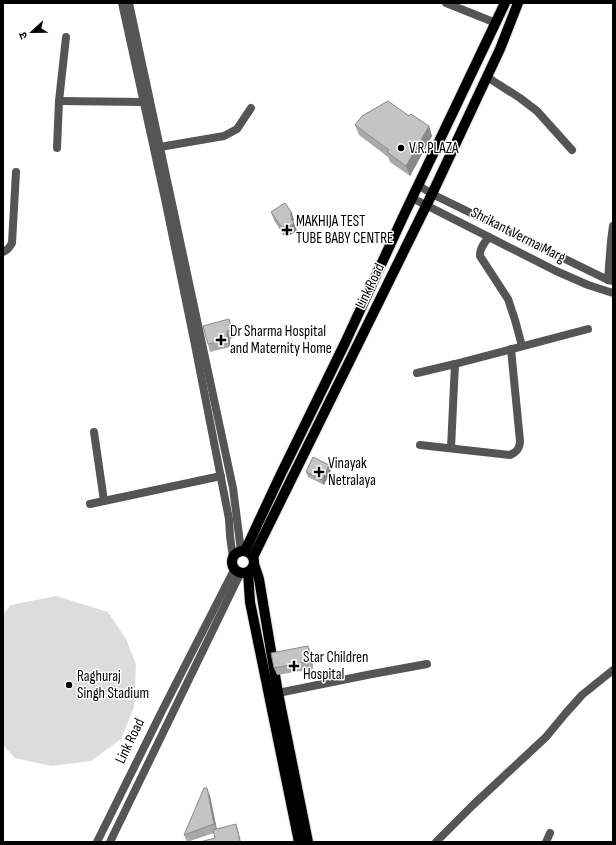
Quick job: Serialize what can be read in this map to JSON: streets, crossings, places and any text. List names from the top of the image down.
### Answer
{
  "streets": {
    "main road": ["Link Road"],
    "street": ["Shrikant Verma Marg"]
  },
  "crossings": [
    ["Shrikant Verma Marg", "Link Road"]
  ],
  "places": {
    "other": ["V.R.PLAZA", "Raghuraj Singh Stadium"],
    "health": [
      "MAKHIJA TEST TUBE BABY CENTRE",
      "Dr Sharma Hospital and Maternity Home",
      "Vinayak Netralaya",
      "Star Children Hospital"
    ]
  },
  "north": "left"
}
